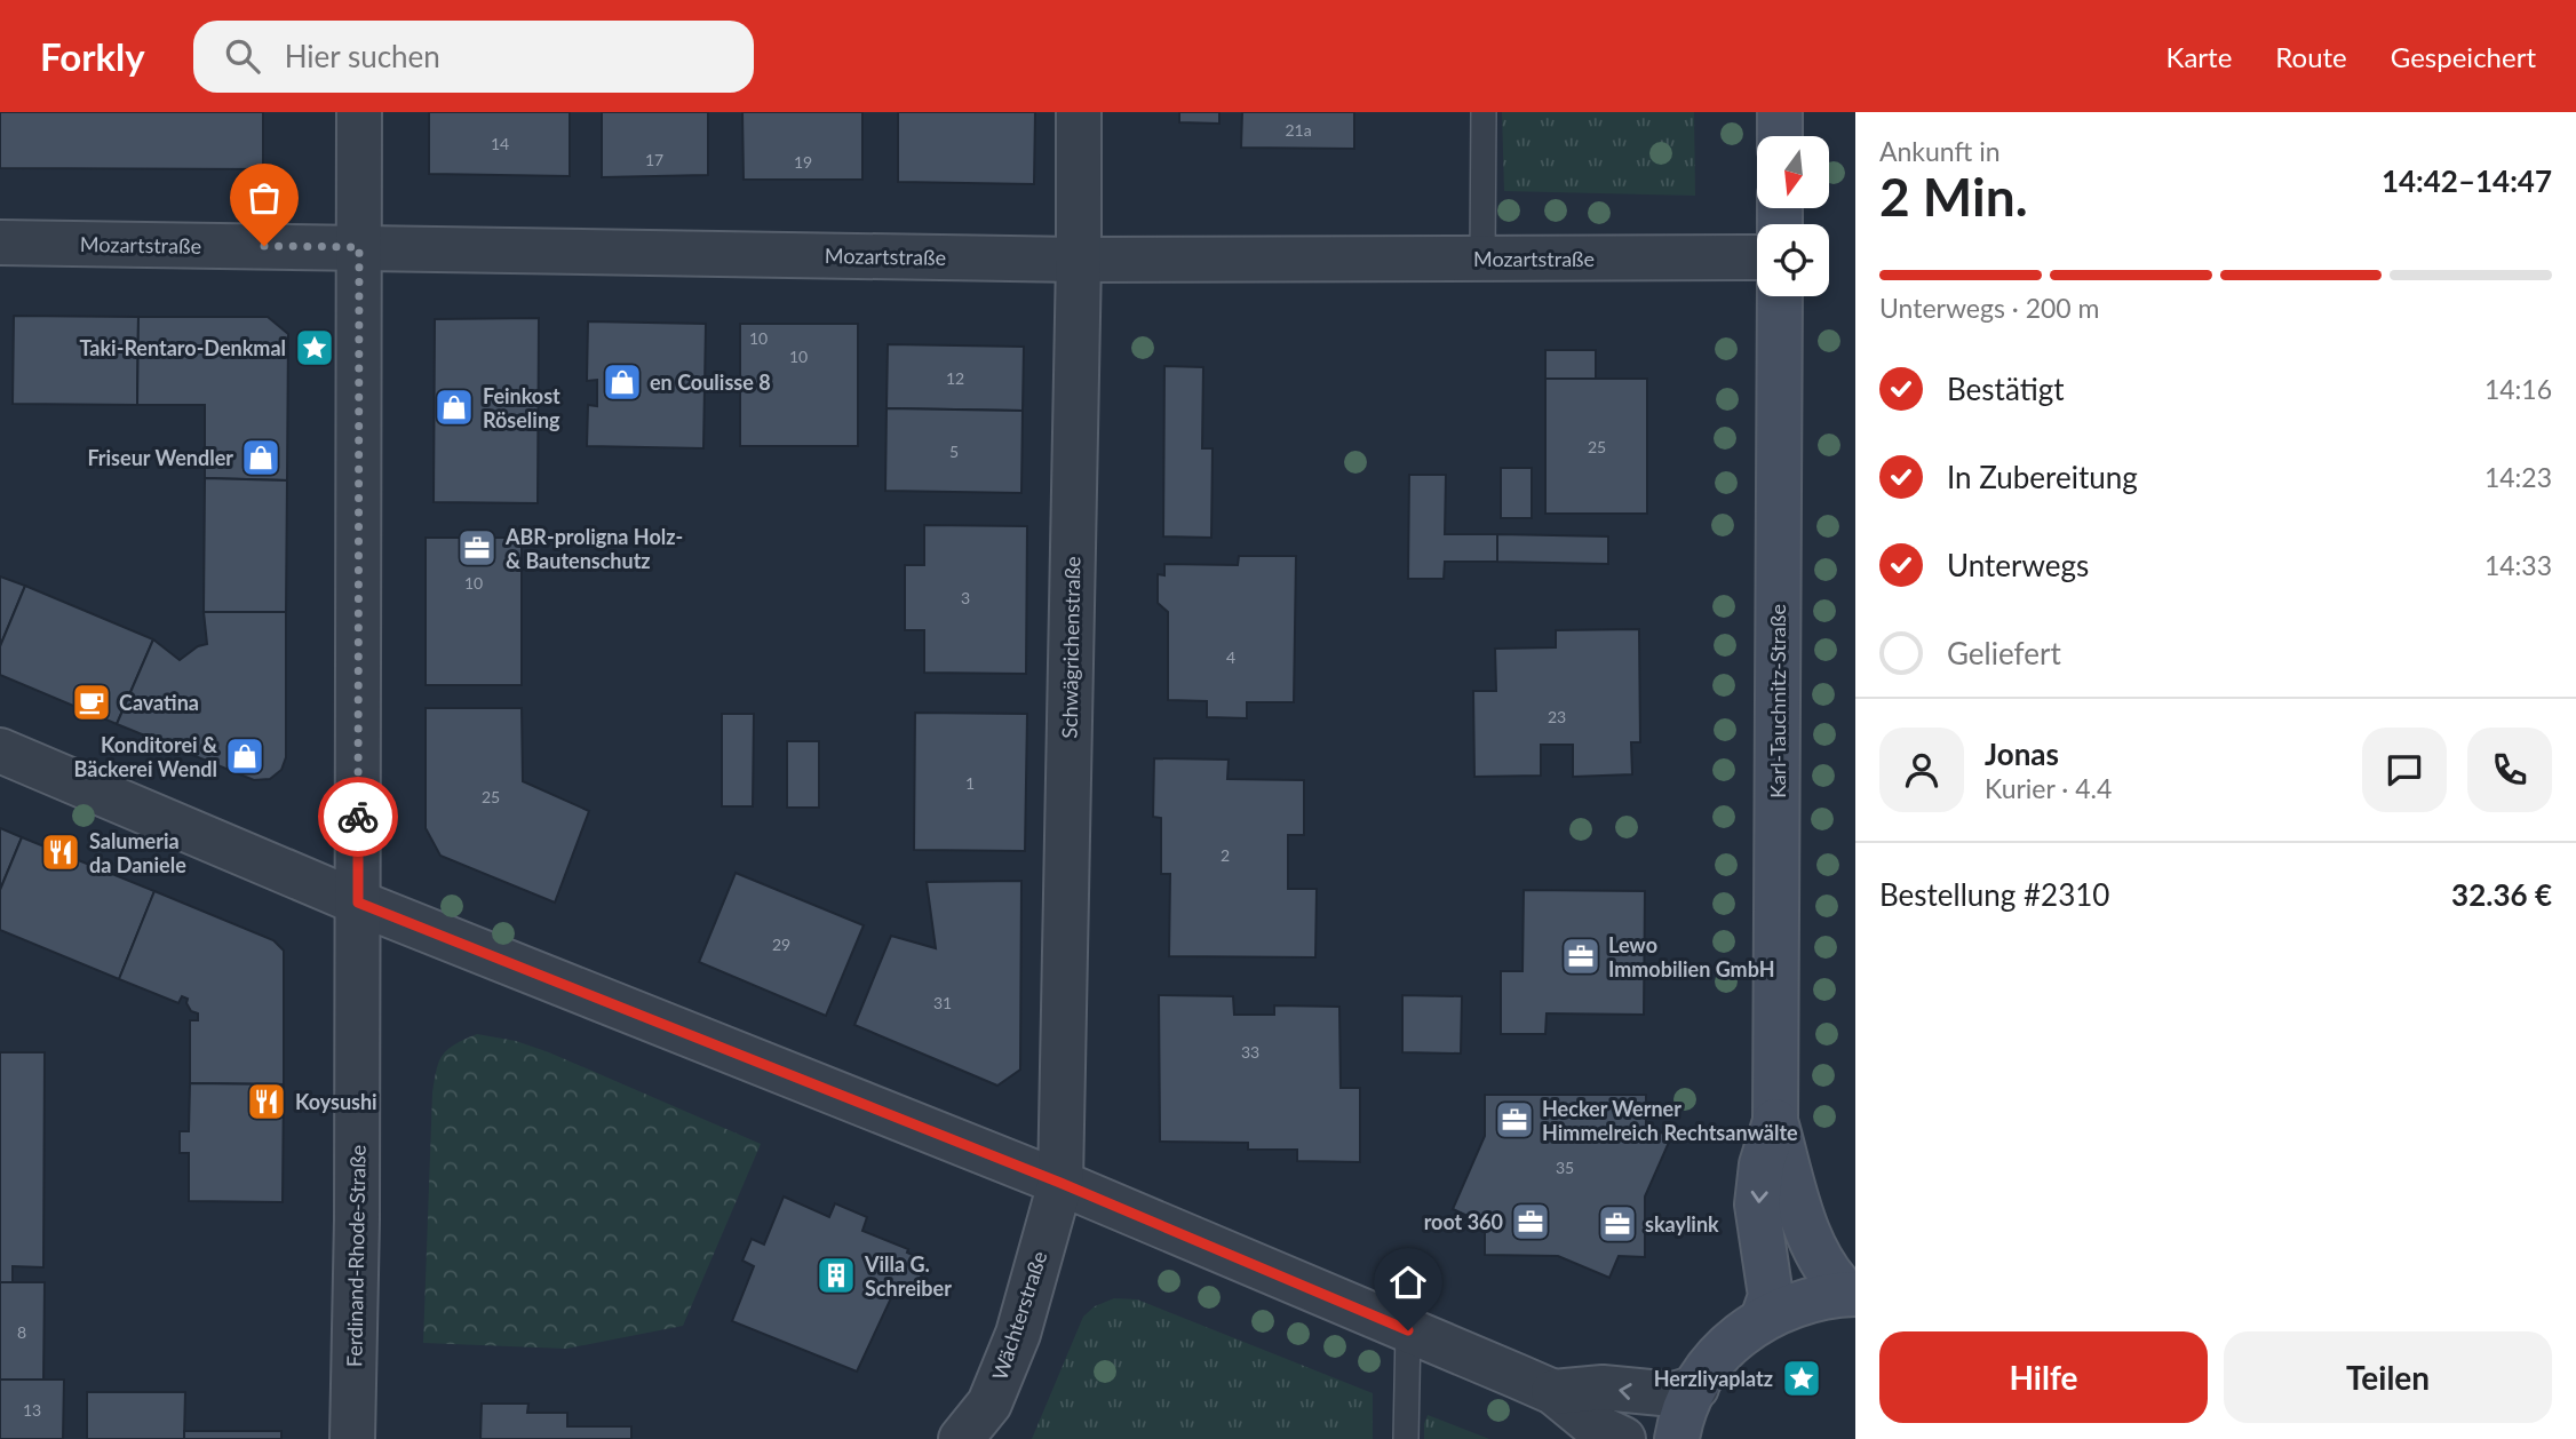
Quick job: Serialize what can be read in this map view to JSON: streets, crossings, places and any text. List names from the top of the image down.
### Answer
{
  "streets": {
    "main road": ["Karl-Tauchnitz-Straße"],
    "street": [
      "Mozartstraße",
      "Schwägrichenstraße",
      "Ferdinand-Rhode-Straße",
      "Wächterstraße"
    ]
  },
  "crossings": [
    ["Mozartstraße", "Schwägrichenstraße"],
    ["Mozartstraße", "Ferdinand-Rhode-Straße"],
    ["Schwägrichenstraße", "Wächterstraße"]
  ],
  "places": {
    "place": ["Taki-Rentaro-Denkmal", "Herzliyaplatz"],
    "shop": [
      "en Coulisse 8",
      "Feinkost Röseling",
      "Friseur Wendler",
      "Konditorei & Bäckerei Wendl"
    ],
    "office": [
      "ABR-proligna Holz- & Bautenschutz",
      "Lewo Immobilien GmbH",
      "Hecker Werner Himmelreich Rechtsanwälte",
      "root 360",
      "skaylink"
    ],
    "cafe": ["Cavatina"],
    "restaurant": ["Salumeria da Daniele", "Koysushi"],
    "building": ["Villa G. Schreiber"]
  },
  "house_numbers": [
    "21a",
    "14",
    "17",
    "19",
    "10",
    "10",
    "12",
    "25",
    "5",
    "10",
    "3",
    "4",
    "23",
    "1",
    "25",
    "2",
    "29",
    "31",
    "33",
    "35",
    "8",
    "13"
  ],
  "north": "bottom",
  "page": {
    "header": "Forkly",
    "search": "Hier suchen",
    "nav": ["Karte", "Route", "Gespeichert"],
    "heading": ["2 Min.", "Ankunft in", "14:42–14:47"],
    "panel": [
      "Jonas",
      "Kurier · 4.4",
      "Bestellung #2310",
      "32.36 €"
    ],
    "bar": "Unterwegs · 200 m",
    "list": [
      ["Bestätigt", "14:16"],
      ["In Zubereitung", "14:23"],
      ["Unterwegs", "14:33"],
      "Geliefert"
    ],
    "buttons": ["Hilfe", "Teilen"]
  }
}
